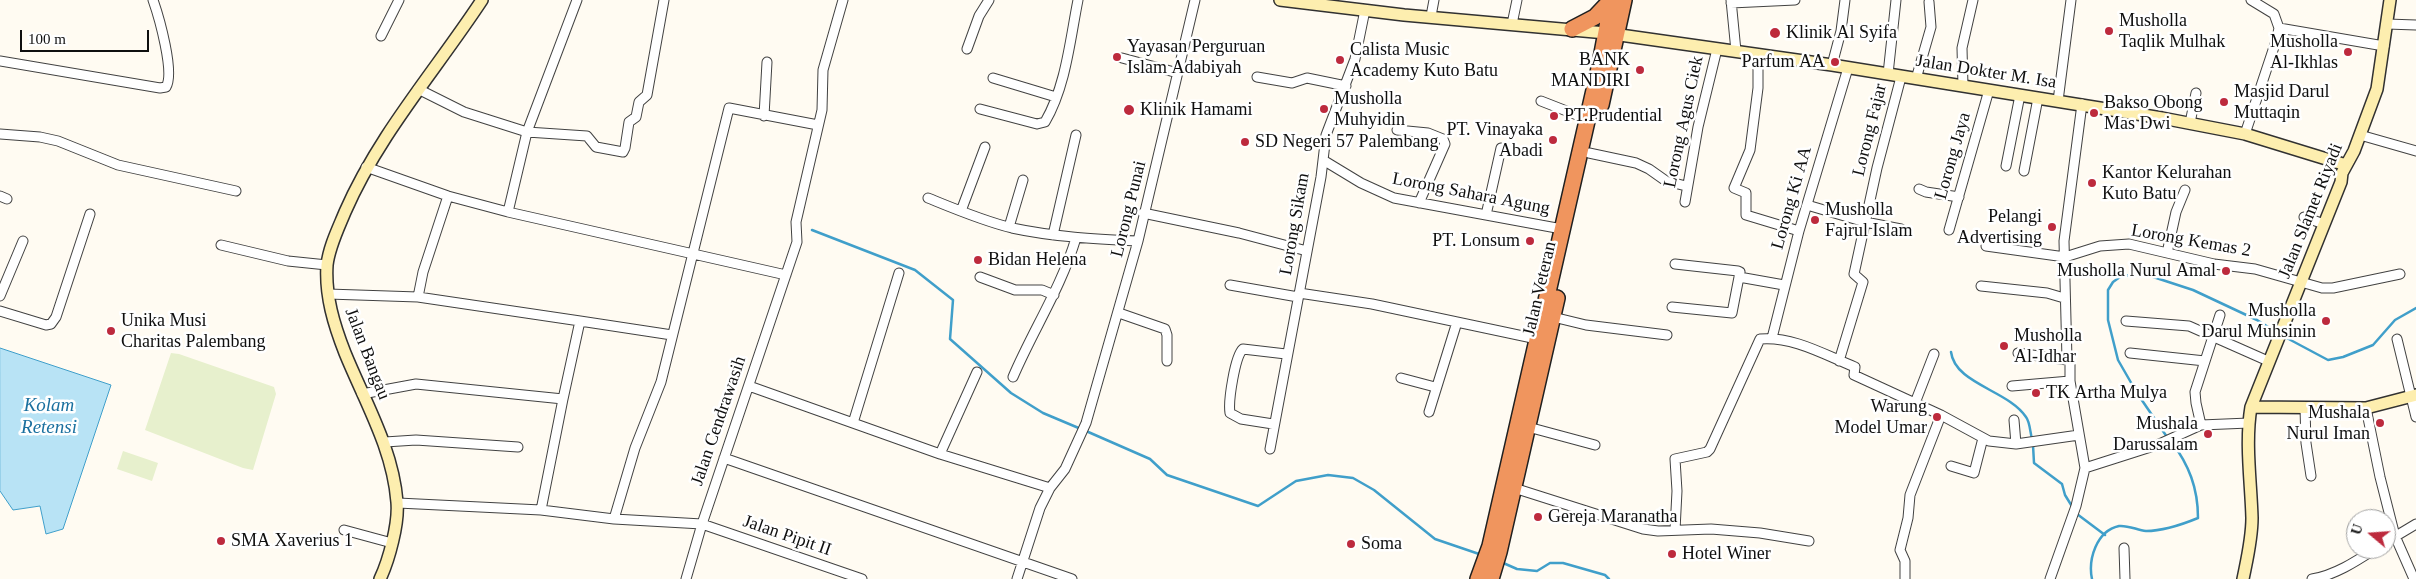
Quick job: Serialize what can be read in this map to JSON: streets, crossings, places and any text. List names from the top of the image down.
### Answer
{
  "streets": {
    "highway": ["Jalan Veteran"],
    "street": [
      "Jalan Dokter M. Isa",
      "Lorong Agus Ciek",
      "Lorong Fajar",
      "Lorong Jaya",
      "Lorong Sahara Agung",
      "Lorong Ki AA",
      "Lorong Punai",
      "Jalan Slamet Riyadi",
      "Lorong Sikam",
      "Lorong Kemas 2",
      "Jalan Bangau",
      "Jalan Cendrawasih",
      "Jalan Pipit II"
    ]
  },
  "crossings": [
    ["Jalan Dokter M. Isa", "Lorong Agus Ciek"],
    ["Jalan Dokter M. Isa", "Lorong Fajar"],
    ["Jalan Dokter M. Isa", "Lorong Jaya"],
    ["Jalan Dokter M. Isa", "Lorong Ki AA"],
    ["Jalan Dokter M. Isa", "Jalan Slamet Riyadi"],
    ["Jalan Dokter M. Isa", "Lorong Sikam"],
    ["Jalan Dokter M. Isa", "Jalan Veteran"],
    ["Lorong Sahara Agung", "Lorong Sikam"],
    ["Lorong Sahara Agung", "Jalan Veteran"],
    ["Jalan Slamet Riyadi", "Lorong Kemas 2"],
    ["Jalan Bangau", "Jalan Pipit II"],
    ["Jalan Cendrawasih", "Jalan Pipit II"]
  ],
  "water": ["Kolam Retensi"],
  "places": [
    "Musholla Taqlik Mulhak",
    "Klinik Al Syifa",
    "Musholla Al-Ikhlas",
    "Yayasan Perguruan Islam Adabiyah",
    "Calista Music Academy Kuto Batu",
    "Parfum AA",
    "BANK MANDIRI",
    "Masjid Darul Muttaqin",
    "Musholla Muhyidin",
    "Klinik Hamami",
    "Bakso Obong Mas Dwi",
    "PT.Prudential",
    "PT. Vinayaka Abadi",
    "SD Negeri 57 Palembang",
    "Kantor Kelurahan Kuto Batu",
    "Musholla Fajrul Islam",
    "Pelangi Advertising",
    "PT. Lonsum",
    "Bidan Helena",
    "Musholla Nurul Amal",
    "Musholla Darul Muhsinin",
    "Unika Musi Charitas Palembang",
    "Musholla Al-Idhar",
    "TK Artha Mulya",
    "Warung Model Umar",
    "Mushala Nurul Iman",
    "Mushala Darussalam",
    "Gereja Maranatha",
    "SMA Xaverius 1",
    "Soma",
    "Hotel Winer"
  ],
  "scale_bar": "100 m",
  "north": "left"
}
